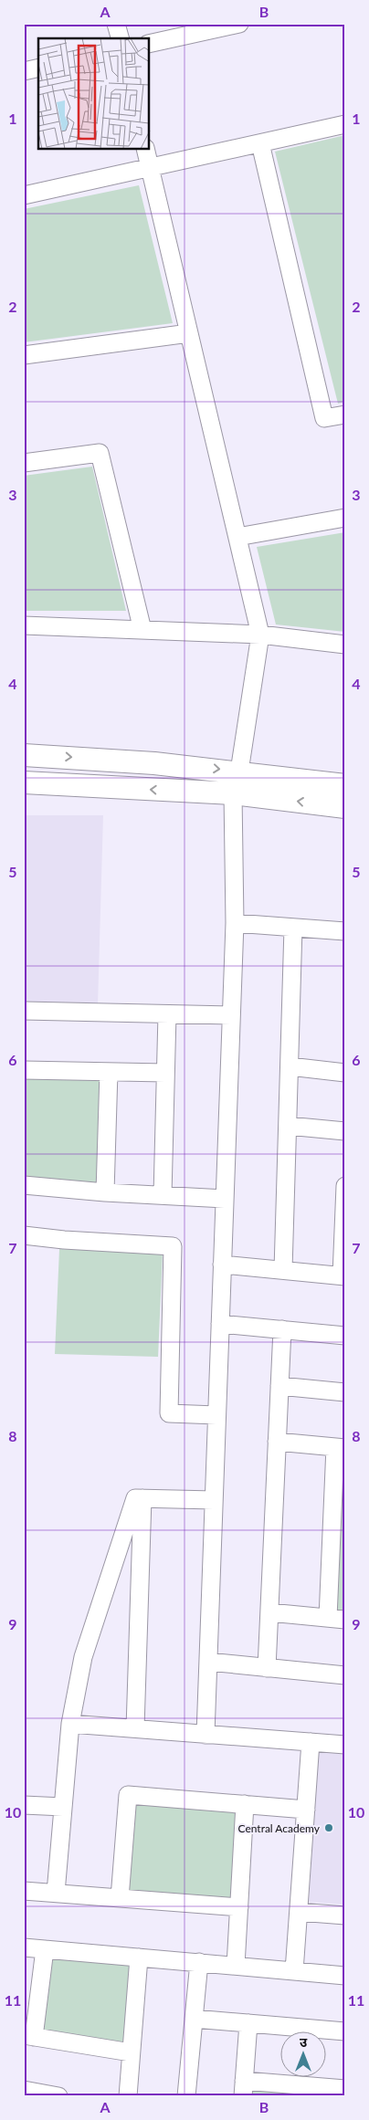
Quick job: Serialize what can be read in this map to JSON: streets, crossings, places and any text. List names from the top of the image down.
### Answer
{
  "places": ["Central Academy"],
  "north": "top",
  "grid": {
    "columns": ["A", "B"],
    "rows": [
      "1",
      "2",
      "3",
      "4",
      "5",
      "6",
      "7",
      "8",
      "9",
      "10",
      "11"
    ]
  }
}
